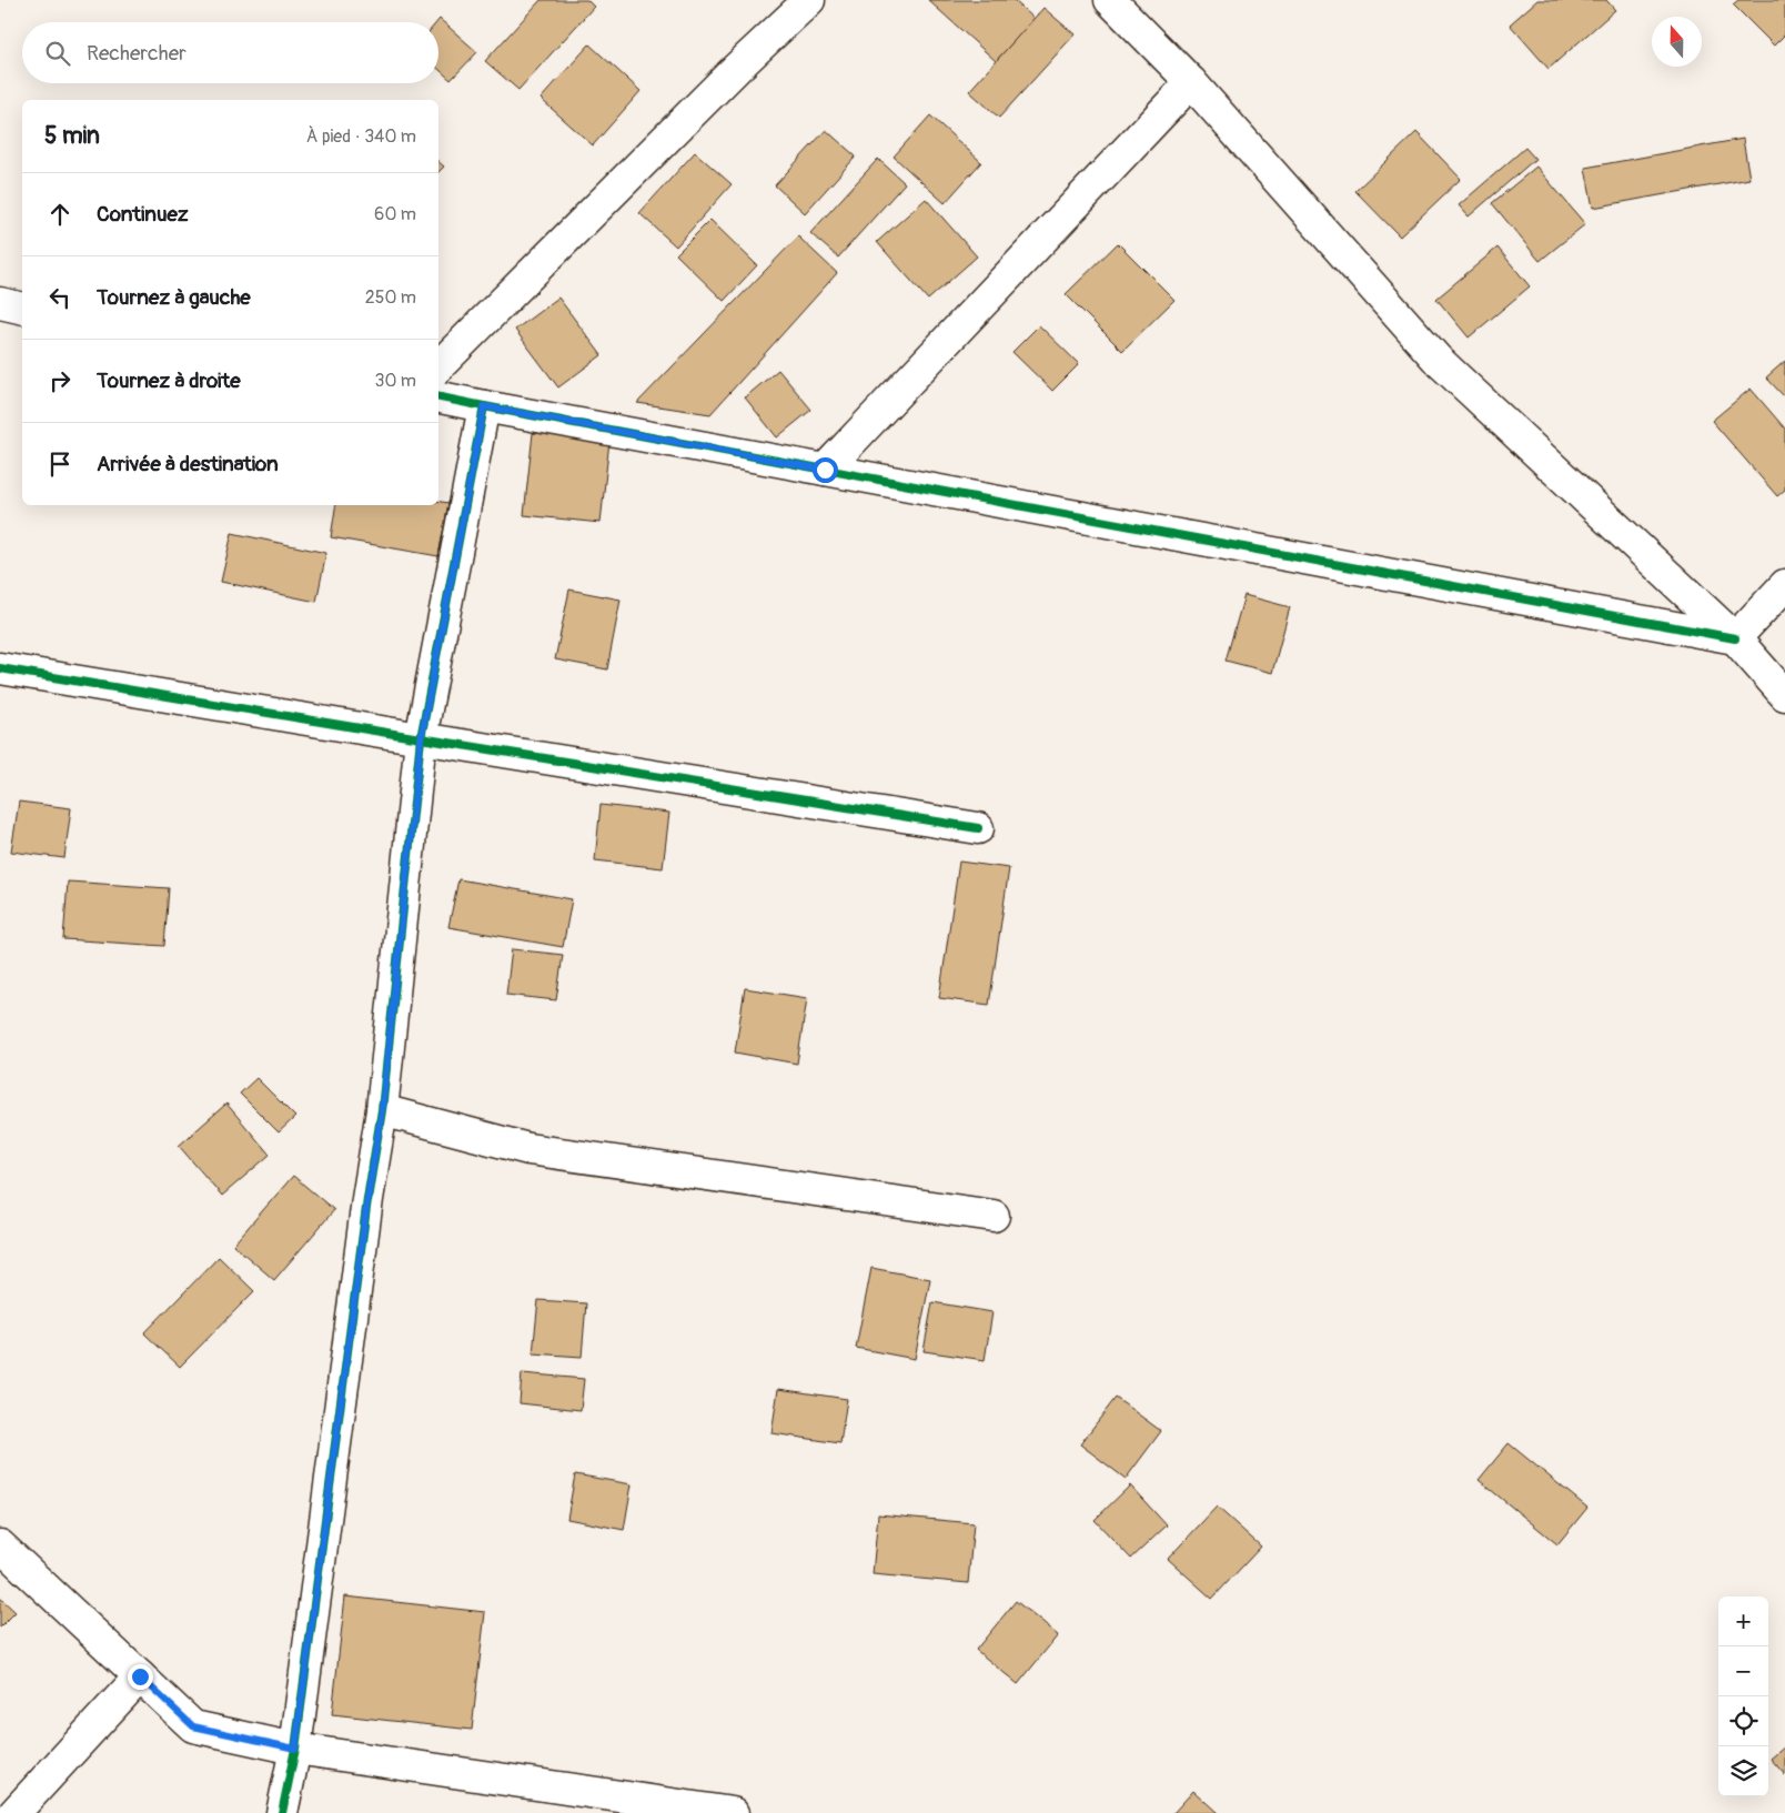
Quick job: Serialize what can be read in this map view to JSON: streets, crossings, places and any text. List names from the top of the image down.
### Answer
{
  "north": "top",
  "page": {
    "search": "Rechercher",
    "heading": ["5 min", "À pied · 340 m"],
    "list": [
      ["Continuez", "60 m"],
      ["Tournez à gauche", "250 m"],
      ["Tournez à droite", "30 m"],
      "Arrivée à destination"
    ],
    "map_buttons": ["+", "−"]
  }
}
